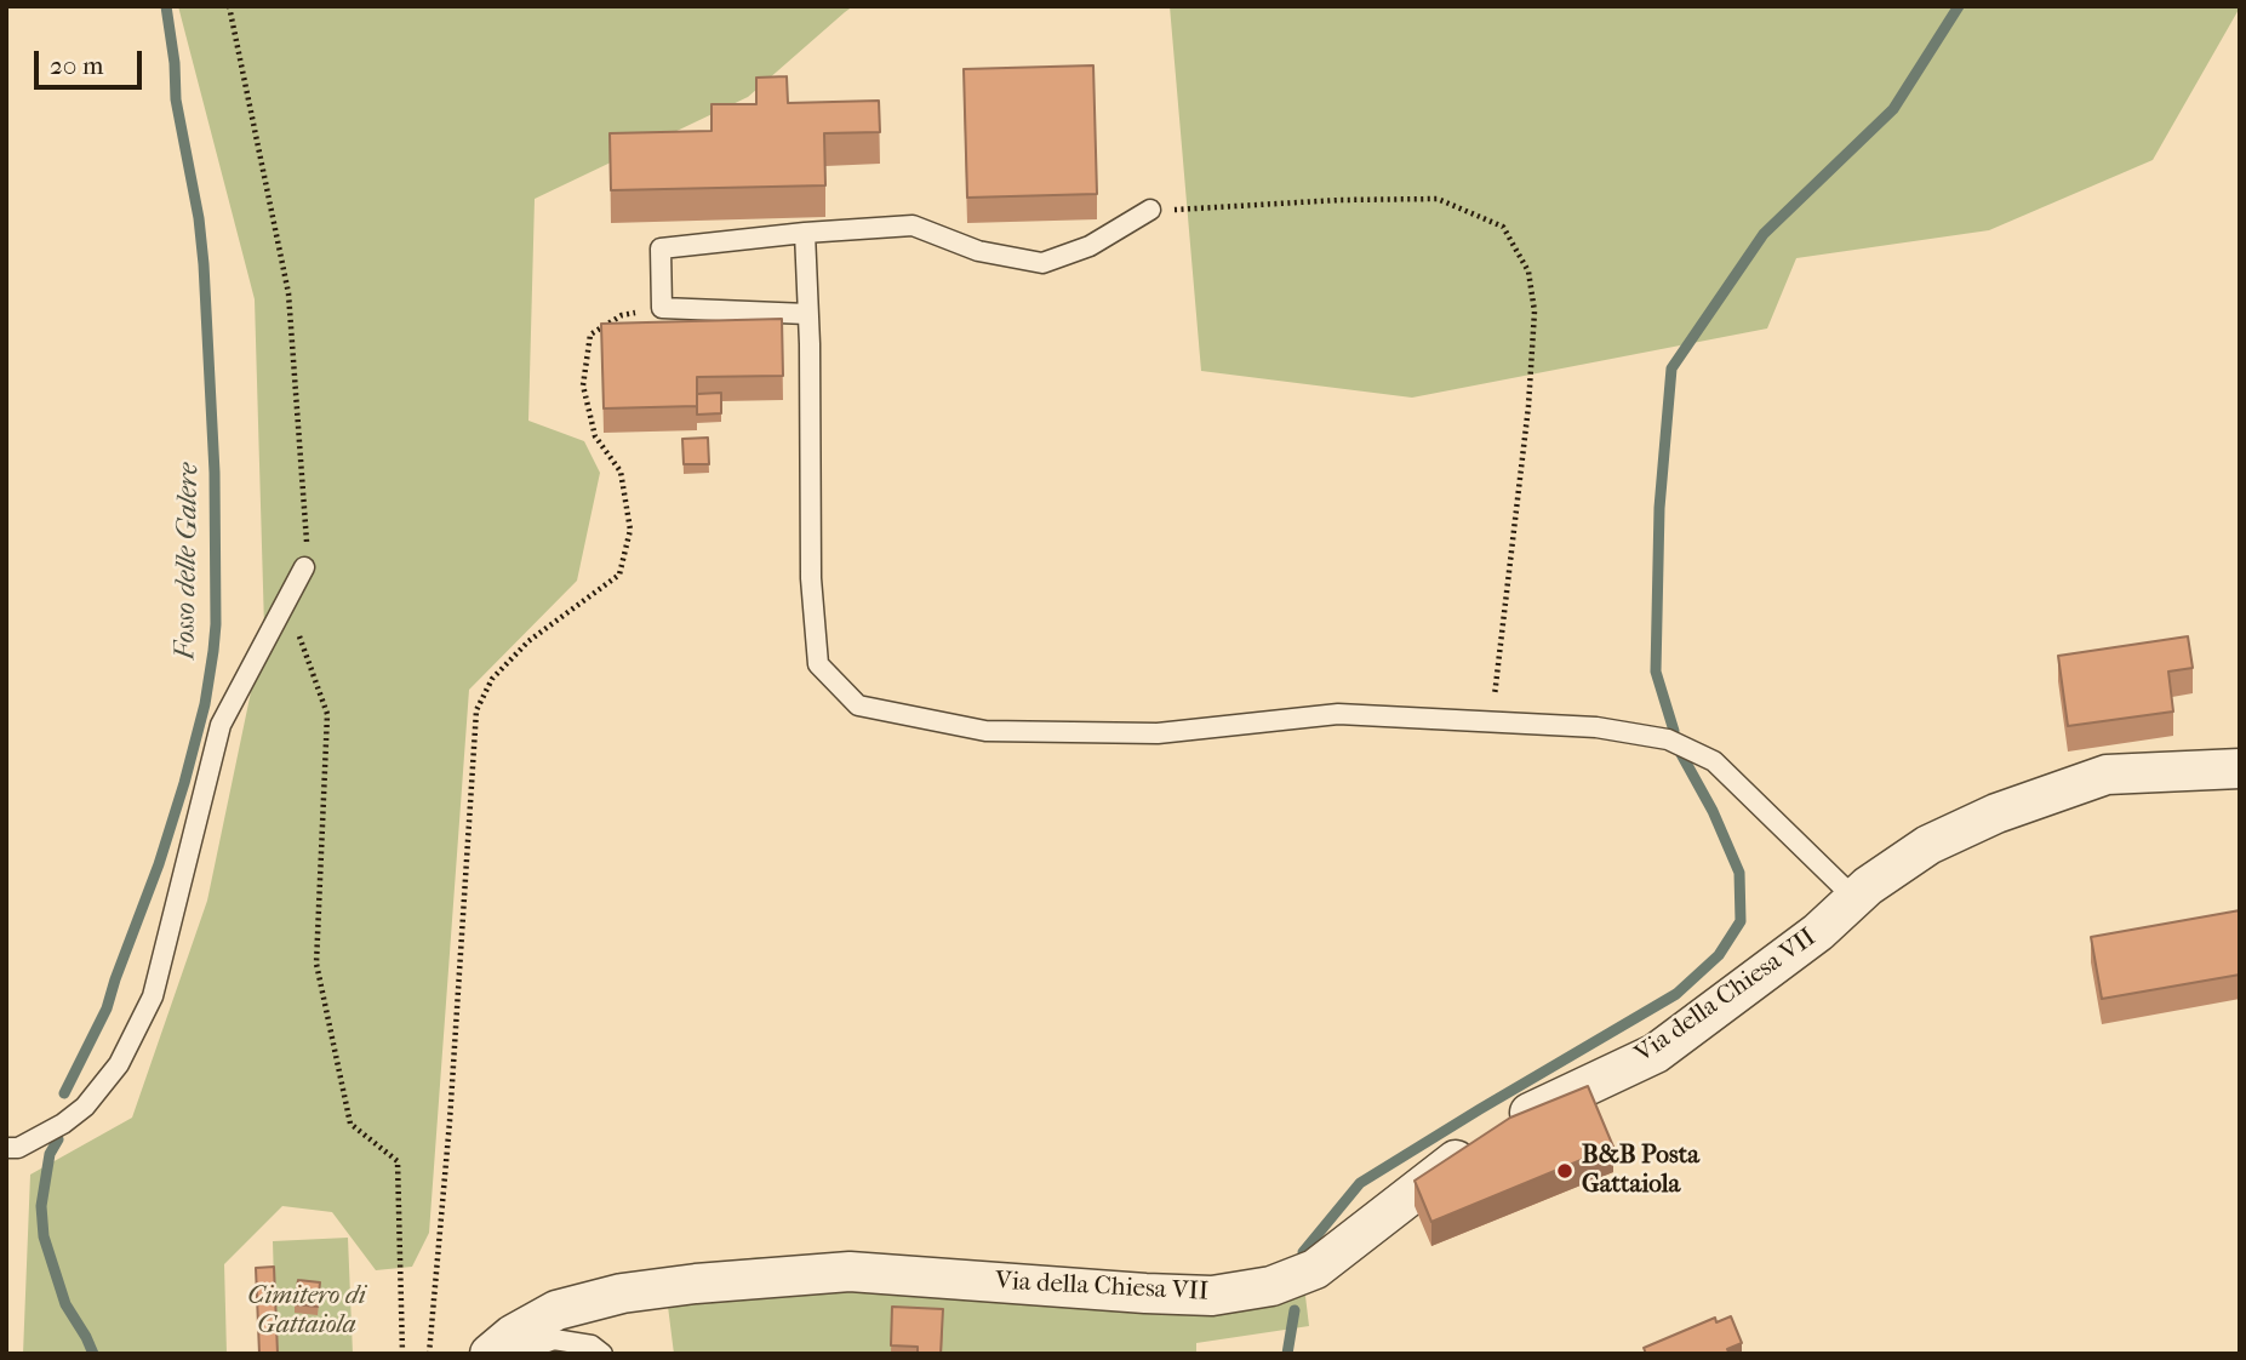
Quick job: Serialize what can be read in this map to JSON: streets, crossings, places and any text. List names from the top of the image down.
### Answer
{
  "streets": {
    "street": ["Via della Chiesa VII"]
  },
  "water": ["Fosso delle Galere"],
  "parks": ["Cimitero di Gattaiola"],
  "places": ["B&B Posta Gattaiola"],
  "scale_bar": "20 m"
}
